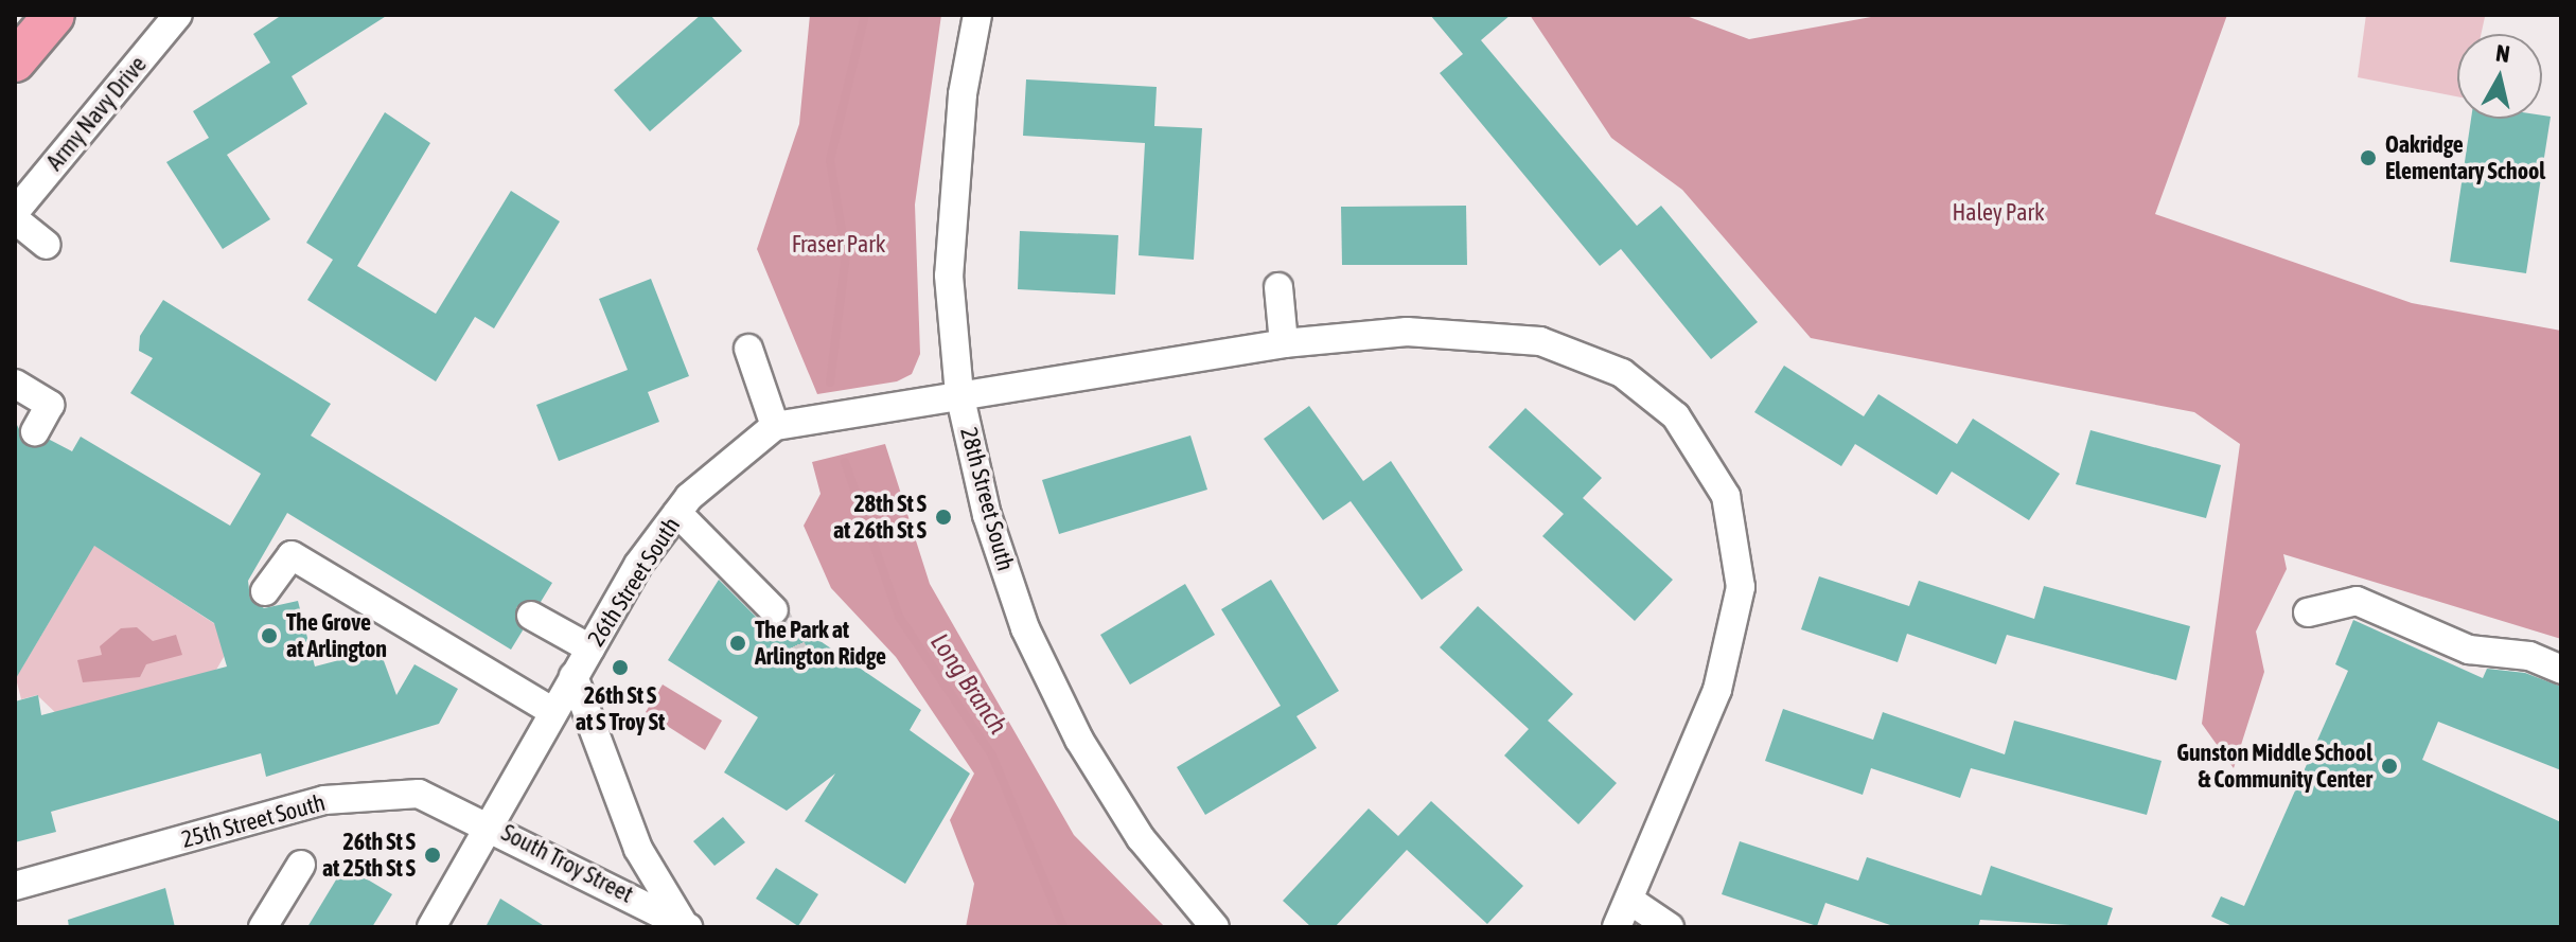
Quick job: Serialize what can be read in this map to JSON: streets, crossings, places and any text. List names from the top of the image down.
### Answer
{
  "streets": {
    "street": [
      "Army Navy Drive",
      "28th Street South",
      "26th Street South",
      "25th Street South",
      "South Troy Street"
    ]
  },
  "crossings": [
    ["26th Street South", "25th Street South"],
    ["26th Street South", "South Troy Street"],
    ["25th Street South", "South Troy Street"]
  ],
  "water": ["Long Branch"],
  "parks": ["Haley Park", "Fraser Park"],
  "places": [
    "Oakridge Elementary School",
    "28th St S at 26th St S",
    "The Grove at Arlington",
    "The Park at Arlington Ridge",
    "26th St S at S Troy St",
    "Gunston Middle School & Community Center",
    "26th St S at 25th St S"
  ],
  "north": "top"
}
